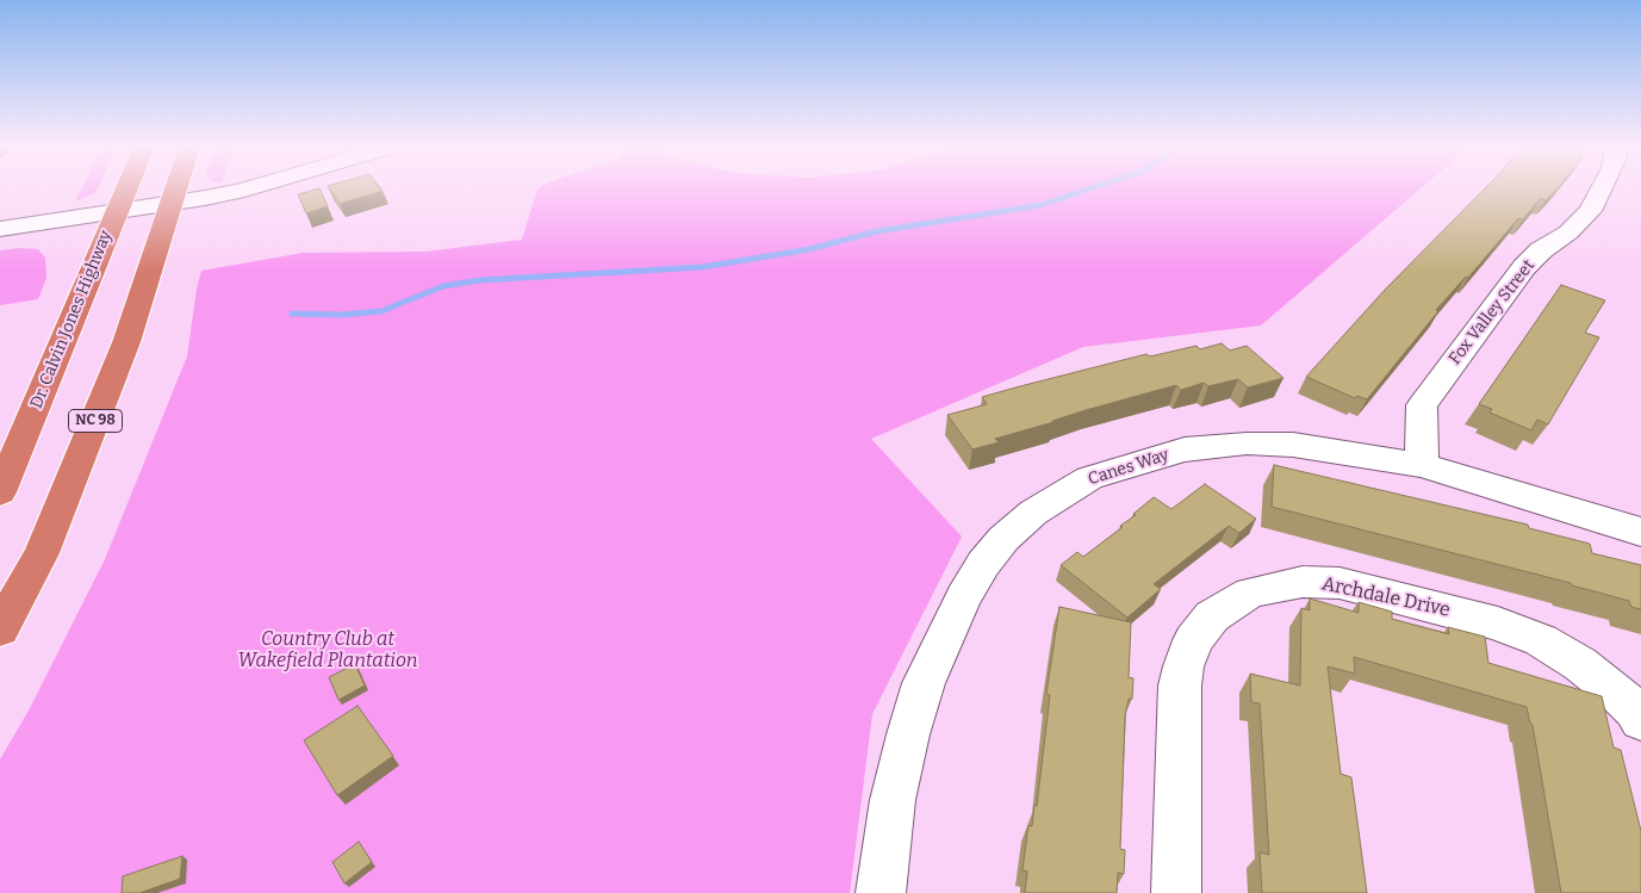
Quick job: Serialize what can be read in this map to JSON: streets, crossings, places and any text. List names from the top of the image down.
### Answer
{
  "streets": {
    "highway": ["Dr. Calvin Jones Highway", "NC 98"],
    "street": ["Fox Valley Street", "Canes Way", "Archdale Drive"]
  },
  "crossings": [
    ["Fox Valley Street", "Canes Way"]
  ],
  "parks": ["Country Club at Wakefield Plantation"]
}
